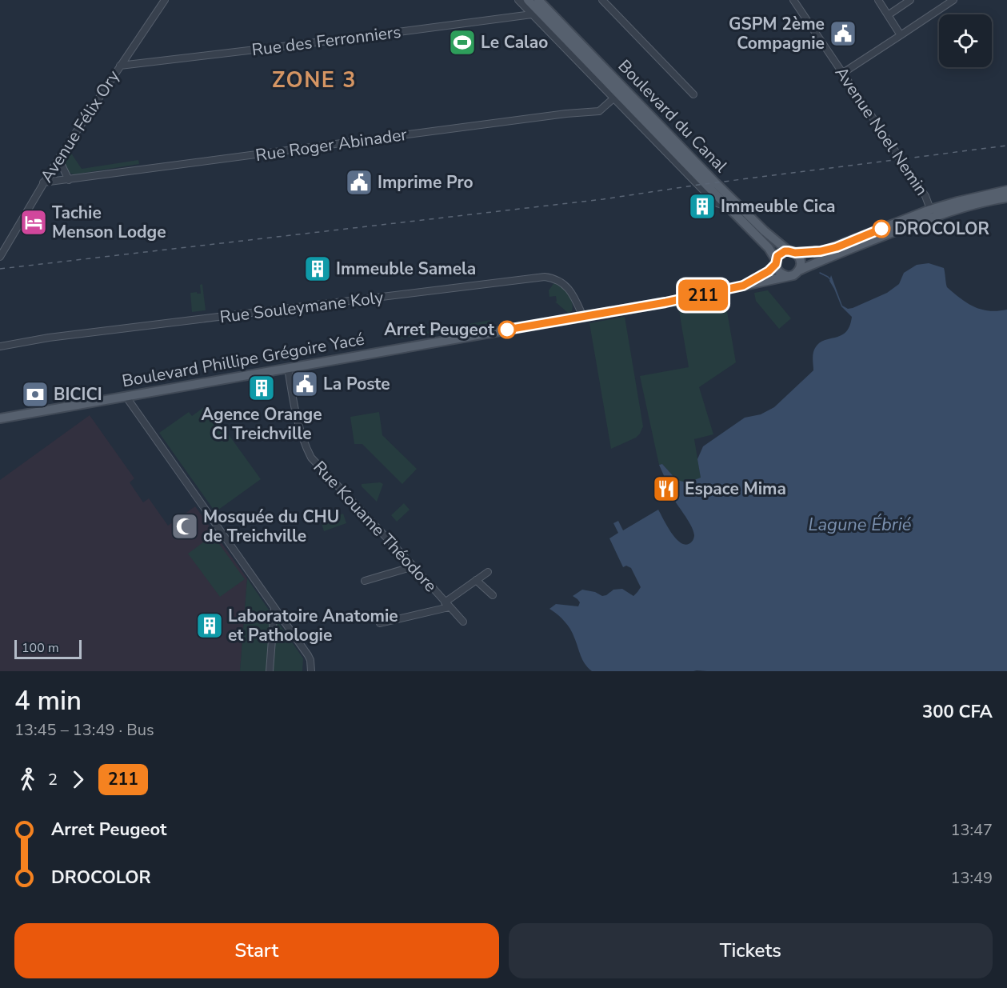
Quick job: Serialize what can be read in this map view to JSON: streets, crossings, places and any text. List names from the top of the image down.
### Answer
{
  "streets": {
    "main road": ["Boulevard du Canal", "Boulevard Phillipe Grégoire Yacé"],
    "street": [
      "Rue des Ferronniers",
      "Avenue Félix Ory",
      "Avenue Noel Nemin",
      "Rue Roger Abinader",
      "Rue Souleymane Koly",
      "Rue Kouame Théodore"
    ]
  },
  "crossings": [
    ["Rue des Ferronniers", "Boulevard du Canal"],
    ["Rue des Ferronniers", "Avenue Félix Ory"],
    ["Boulevard du Canal", "Rue Roger Abinader"],
    ["Boulevard du Canal", "Boulevard Phillipe Grégoire Yacé"],
    ["Avenue Félix Ory", "Rue Roger Abinader"],
    ["Rue Souleymane Koly", "Boulevard Phillipe Grégoire Yacé"],
    ["Boulevard Phillipe Grégoire Yacé", "Rue Kouame Théodore"]
  ],
  "districts": ["ZONE 3"],
  "water": ["Lagune Ébrié"],
  "places": {
    "public building": ["GSPM 2ème Compagnie", "Imprime Pro", "La Poste"],
    "sports": ["Le Calao"],
    "building": [
      "Immeuble Cica",
      "Immeuble Samela",
      "Agence Orange CI Treichville",
      "Laboratoire Anatomie et Pathologie"
    ],
    "hotel": ["Tachie Menson Lodge"],
    "other": ["DROCOLOR", "Arret Peugeot"],
    "bank": ["BICICI"],
    "restaurant": ["Espace Mima"],
    "mosque": ["Mosquée du CHU de Treichville"]
  },
  "lines": ["bus line 211"],
  "scale_bar": "100 m",
  "page": {
    "on_map": "211",
    "scale": "100 m",
    "heading": ["4 min", "13:45 – 13:49 · Bus", "300 CFA"],
    "legs": ["2", "211"],
    "list": [
      {
        "name": "Arret Peugeot",
        "value": "13:47"
      },
      {
        "name": "DROCOLOR",
        "value": "13:49"
      }
    ],
    "buttons": ["Start", "Tickets"]
  }
}
